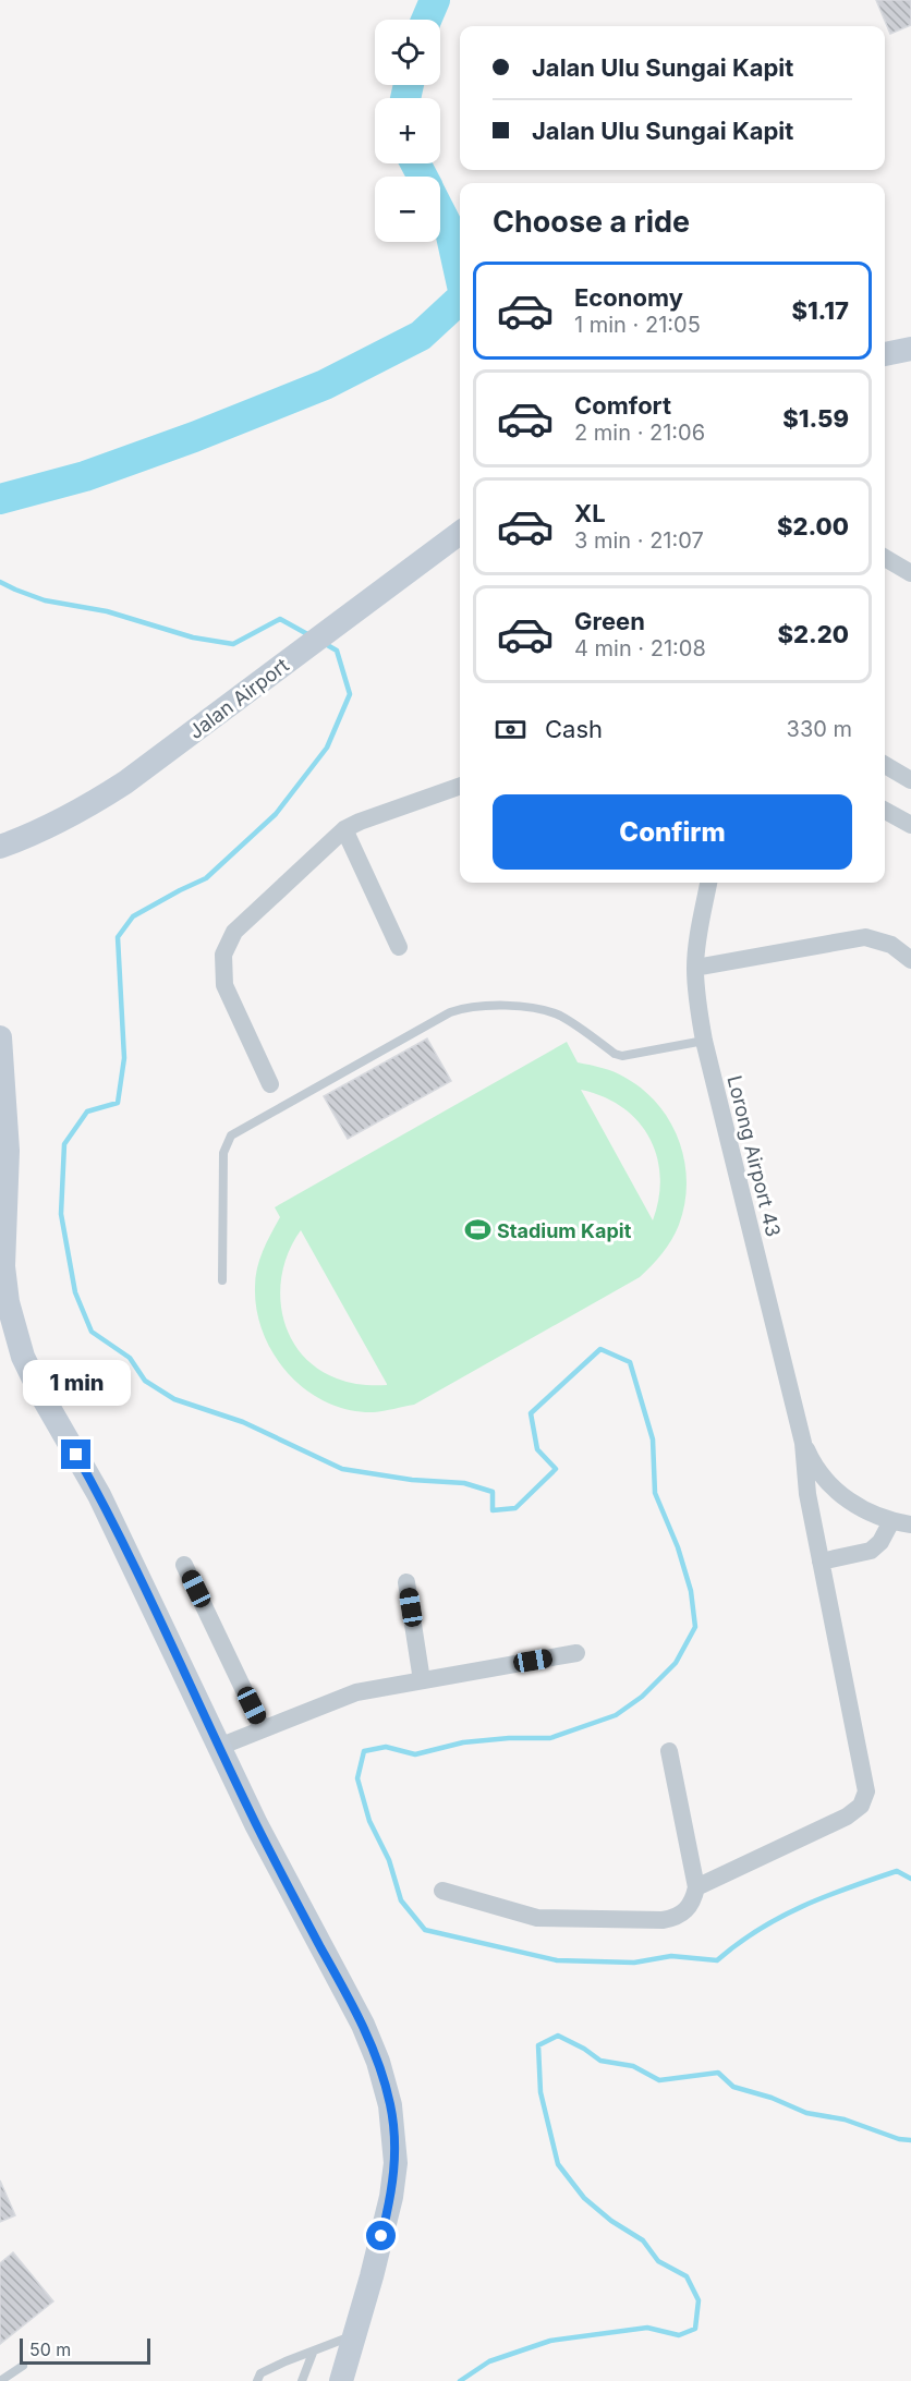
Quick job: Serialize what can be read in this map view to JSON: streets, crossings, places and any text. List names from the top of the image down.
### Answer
{
  "streets": {
    "main road": ["Jalan Airport"],
    "street": ["Lorong Airport 43"]
  },
  "places": {
    "sports": ["Stadium Kapit"]
  },
  "scale_bar": "50 m",
  "page": {
    "map_buttons": ["+", "−"],
    "banner": ["Jalan Ulu Sungai Kapit", "Jalan Ulu Sungai Kapit"],
    "heading": "Choose a ride",
    "list": [
      {
        "name": "Economy",
        "note": "1 min · 21:05",
        "value": "$1.17"
      },
      {
        "name": "Comfort",
        "note": "2 min · 21:06",
        "value": "$1.59"
      },
      {
        "name": "XL",
        "note": "3 min · 21:07",
        "value": "$2.00"
      },
      {
        "name": "Green",
        "note": "4 min · 21:08",
        "value": "$2.20"
      }
    ],
    "pay": ["Cash", "330 m"],
    "buttons": "Confirm",
    "bubble": "1 min",
    "scale": "50 m"
  }
}
